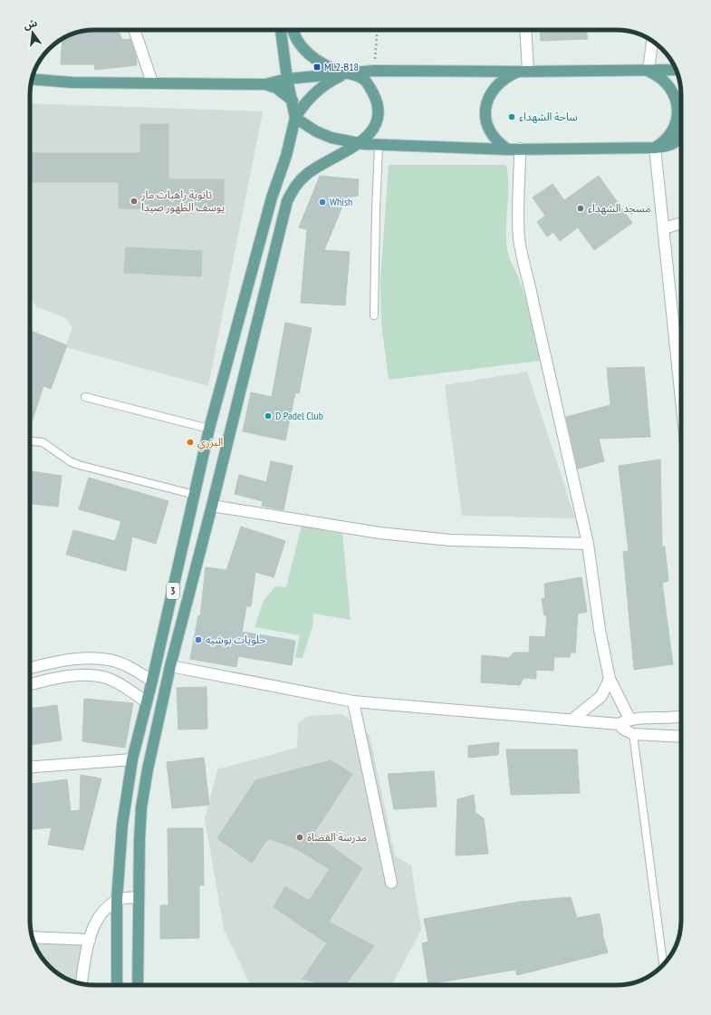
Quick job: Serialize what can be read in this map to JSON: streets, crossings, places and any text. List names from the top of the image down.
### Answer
{
  "streets": {
    "main road": ["3"]
  },
  "places": {
    "transit": ["ML2-B18"],
    "other": [
      "ساحة الشهداء",
      "ثانوية راهبات مار يوسف الظهور صيدا",
      "Whish",
      "مسجد الشهداء",
      "D Padel Club",
      "البزري",
      "حلويات بوشيه",
      "مدرسة القضاة"
    ]
  },
  "north": "top"
}
